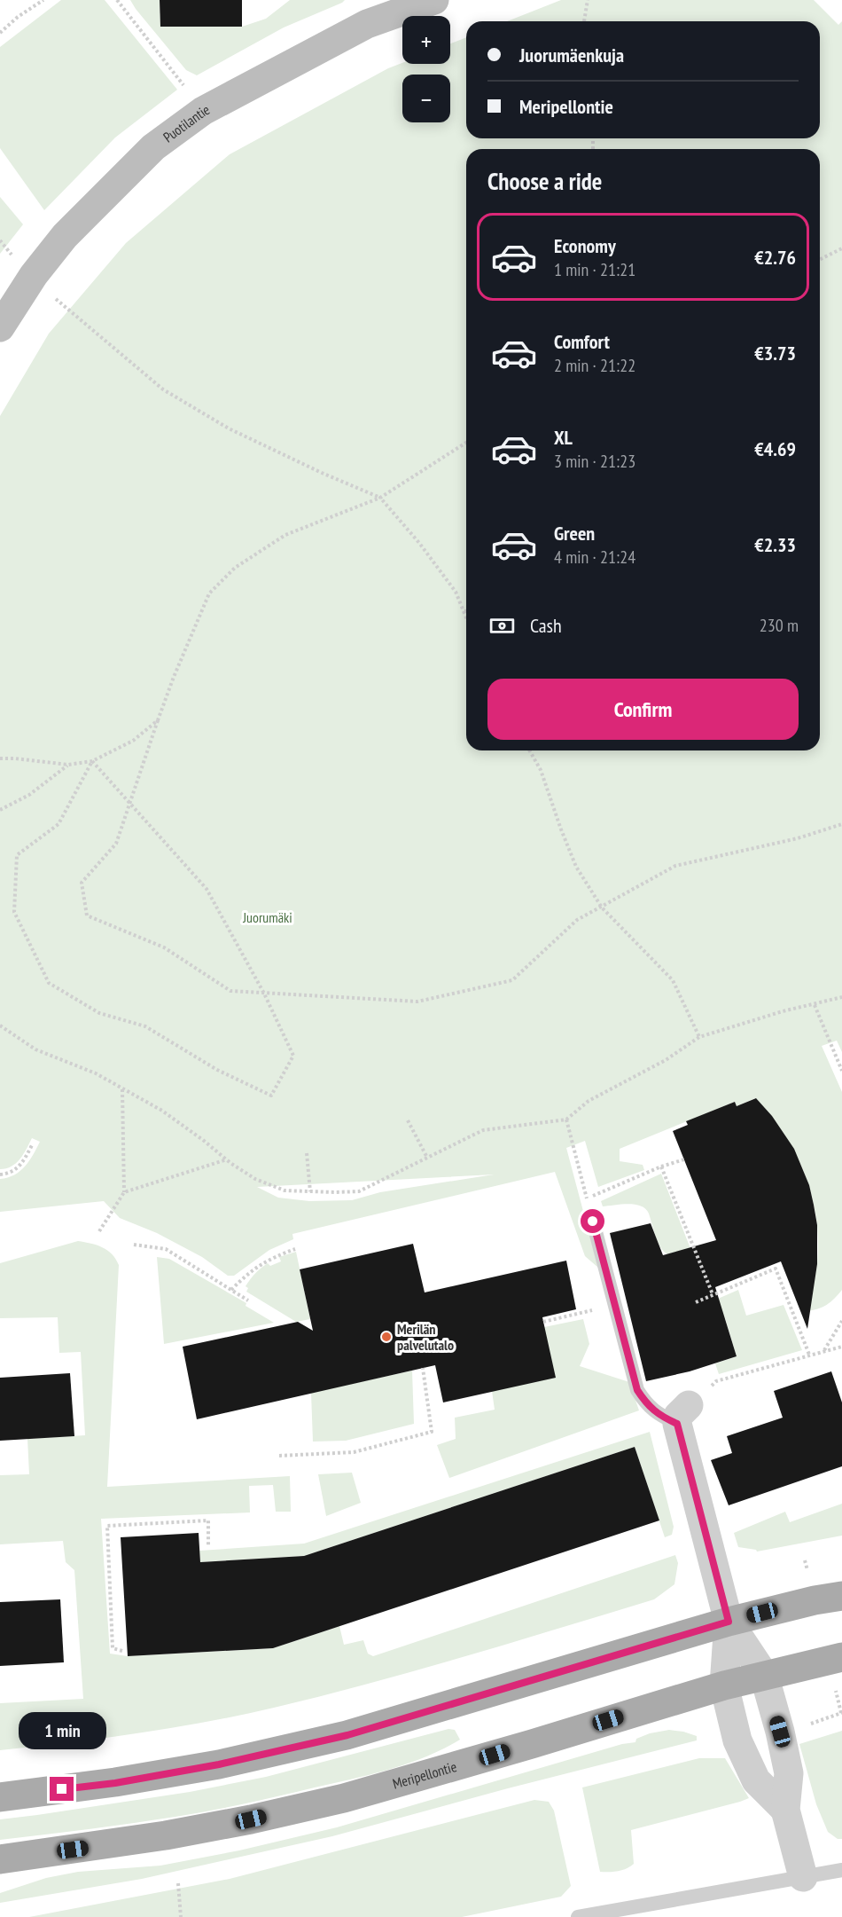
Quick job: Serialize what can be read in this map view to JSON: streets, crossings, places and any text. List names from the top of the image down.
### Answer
{
  "streets": {
    "main road": ["Meripellontie"],
    "street": ["Puotilantie"]
  },
  "parks": ["Juorumäki"],
  "places": ["Merilän palvelutalo"],
  "page": {
    "map_buttons": ["+", "−"],
    "banner": ["Juorumäenkuja", "Meripellontie"],
    "heading": "Choose a ride",
    "list": [
      {
        "name": "Economy",
        "note": "1 min · 21:21",
        "value": "€2.76"
      },
      {
        "name": "Comfort",
        "note": "2 min · 21:22",
        "value": "€3.73"
      },
      {
        "name": "XL",
        "note": "3 min · 21:23",
        "value": "€4.69"
      },
      {
        "name": "Green",
        "note": "4 min · 21:24",
        "value": "€2.33"
      }
    ],
    "pay": ["Cash", "230 m"],
    "buttons": "Confirm",
    "bubble": "1 min"
  }
}
